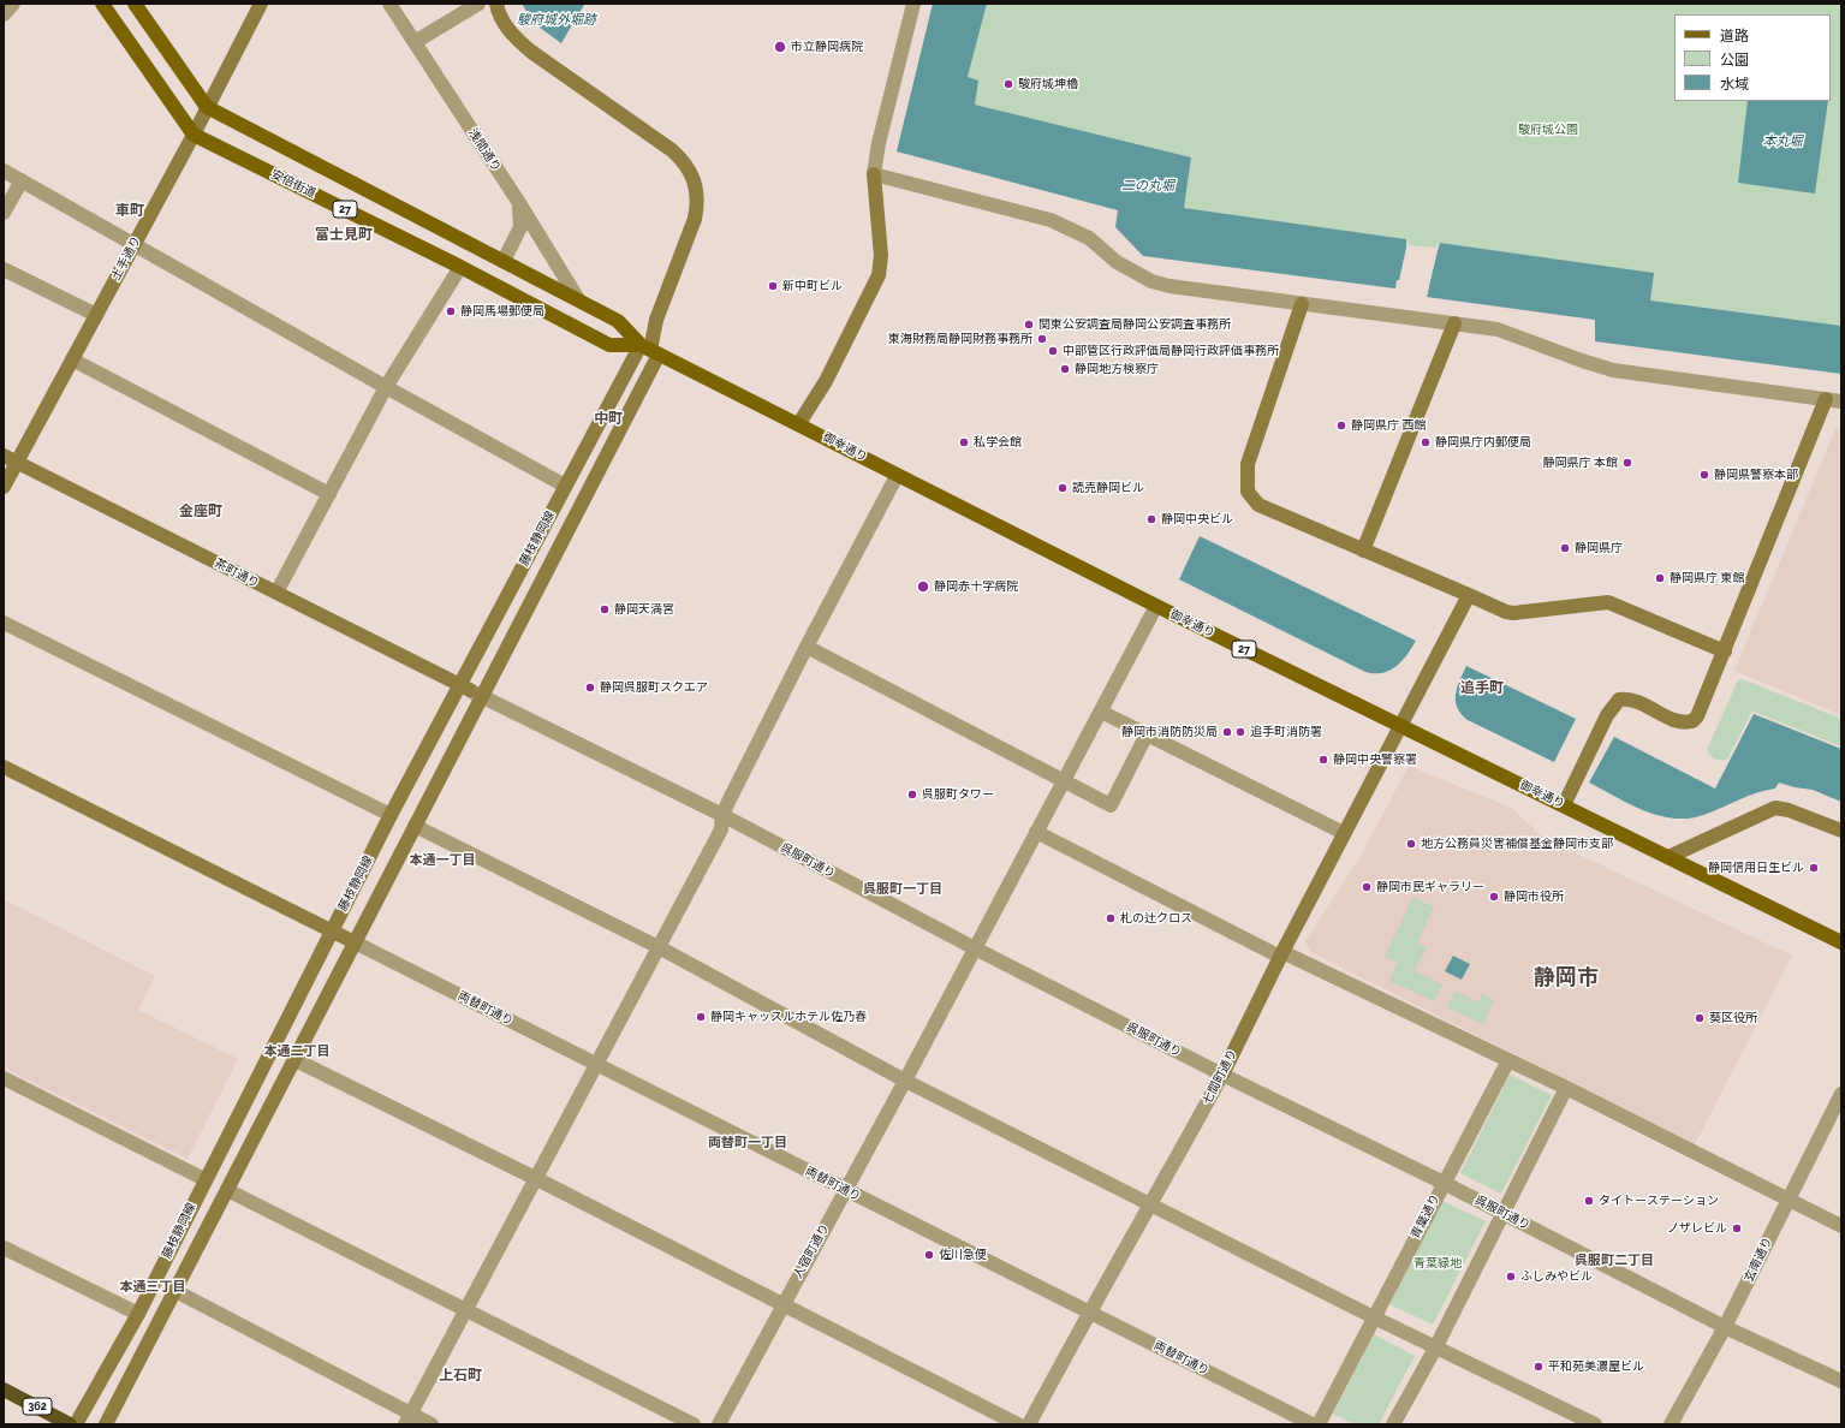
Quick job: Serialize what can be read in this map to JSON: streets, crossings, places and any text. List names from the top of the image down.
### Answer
{
  "streets": {
    "highway": ["362"],
    "main road": ["安倍街道", "27", "御幸通り"],
    "street": [
      "浅間通り",
      "土手通り",
      "藤枝静岡線",
      "茶町通り",
      "呉服町通り",
      "両替町通り",
      "七間町通り",
      "青葉通り",
      "人宿町通り",
      "玄南通り"
    ]
  },
  "crossings": [
    ["浅間通り", "27"],
    ["安倍街道", "27"],
    ["安倍街道", "土手通り"],
    ["安倍街道", "御幸通り"],
    ["安倍街道", "藤枝静岡線"],
    ["27", "土手通り"],
    ["27", "御幸通り"],
    ["27", "藤枝静岡線"],
    ["土手通り", "茶町通り"],
    ["御幸通り", "藤枝静岡線"],
    ["御幸通り", "七間町通り"],
    ["御幸通り", "人宿町通り"],
    ["藤枝静岡線", "茶町通り"],
    ["藤枝静岡線", "呉服町通り"],
    ["藤枝静岡線", "両替町通り"],
    ["茶町通り", "呉服町通り"],
    ["呉服町通り", "七間町通り"],
    ["呉服町通り", "青葉通り"],
    ["呉服町通り", "人宿町通り"],
    ["呉服町通り", "玄南通り"],
    ["両替町通り", "七間町通り"],
    ["両替町通り", "人宿町通り"]
  ],
  "districts": [
    "車町",
    "富士見町",
    "中町",
    "金座町",
    "追手町",
    "本通一丁目",
    "呉服町一丁目",
    "静岡市",
    "本通二丁目",
    "両替町一丁目",
    "呉服町二丁目",
    "本通三丁目",
    "上石町"
  ],
  "water": ["駿府城外堀跡", "本丸堀", "二の丸堀"],
  "parks": ["駿府城公園", "青葉緑地"],
  "places": [
    "市立静岡病院",
    "駿府城坤櫓",
    "新中町ビル",
    "静岡馬場郵便局",
    "関東公安調査局静岡公安調査事務所",
    "東海財務局静岡財務事務所",
    "中部管区行政評価局静岡行政評価事務所",
    "静岡地方検察庁",
    "静岡県庁 西館",
    "私学会館",
    "静岡県庁内郵便局",
    "静岡県庁 本館",
    "静岡県警察本部",
    "読売静岡ビル",
    "静岡中央ビル",
    "静岡県庁",
    "静岡県庁 東館",
    "静岡赤十字病院",
    "静岡天満宮",
    "静岡呉服町スクエア",
    "静岡市消防防災局",
    "追手町消防署",
    "静岡中央警察署",
    "呉服町タワー",
    "地方公務員災害補償基金静岡市支部",
    "静岡信用日生ビル",
    "静岡市民ギャラリー",
    "静岡市役所",
    "札の辻クロス",
    "静岡キャッスルホテル佐乃春",
    "葵区役所",
    "タイトーステーション",
    "ノザレビル",
    "佐川急便",
    "ふしみやビル",
    "平和苑美濃屋ビル"
  ],
  "legend": ["道路", "公園", "水域"]
}
